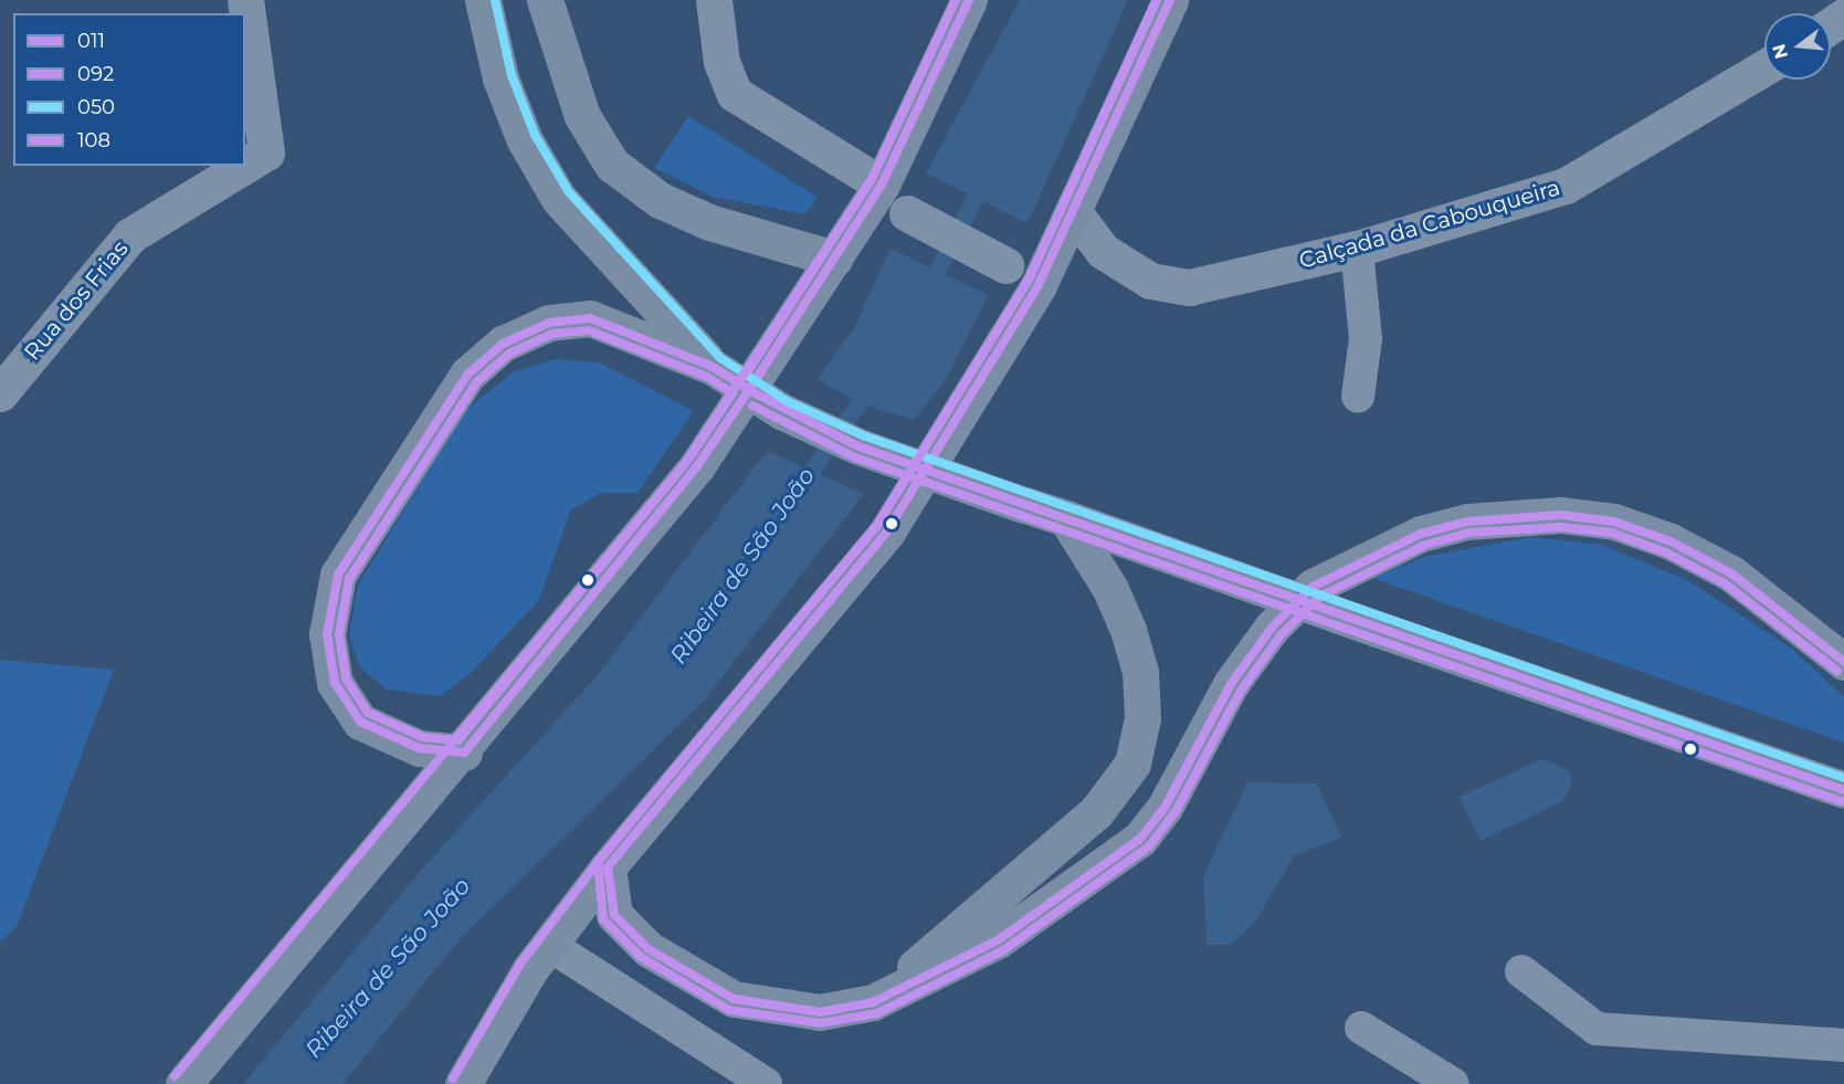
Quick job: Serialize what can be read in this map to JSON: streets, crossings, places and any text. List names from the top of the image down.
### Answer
{
  "streets": {
    "street": ["Calçada da Cabouqueira", "Rua dos Frias"]
  },
  "water": ["Ribeira de São João"],
  "lines": [
    "transit line 011",
    "transit line 092",
    "transit line 050",
    "transit line 108"
  ],
  "legend": [
    "011",
    "092",
    "050",
    "108"
  ],
  "north": "left"
}
